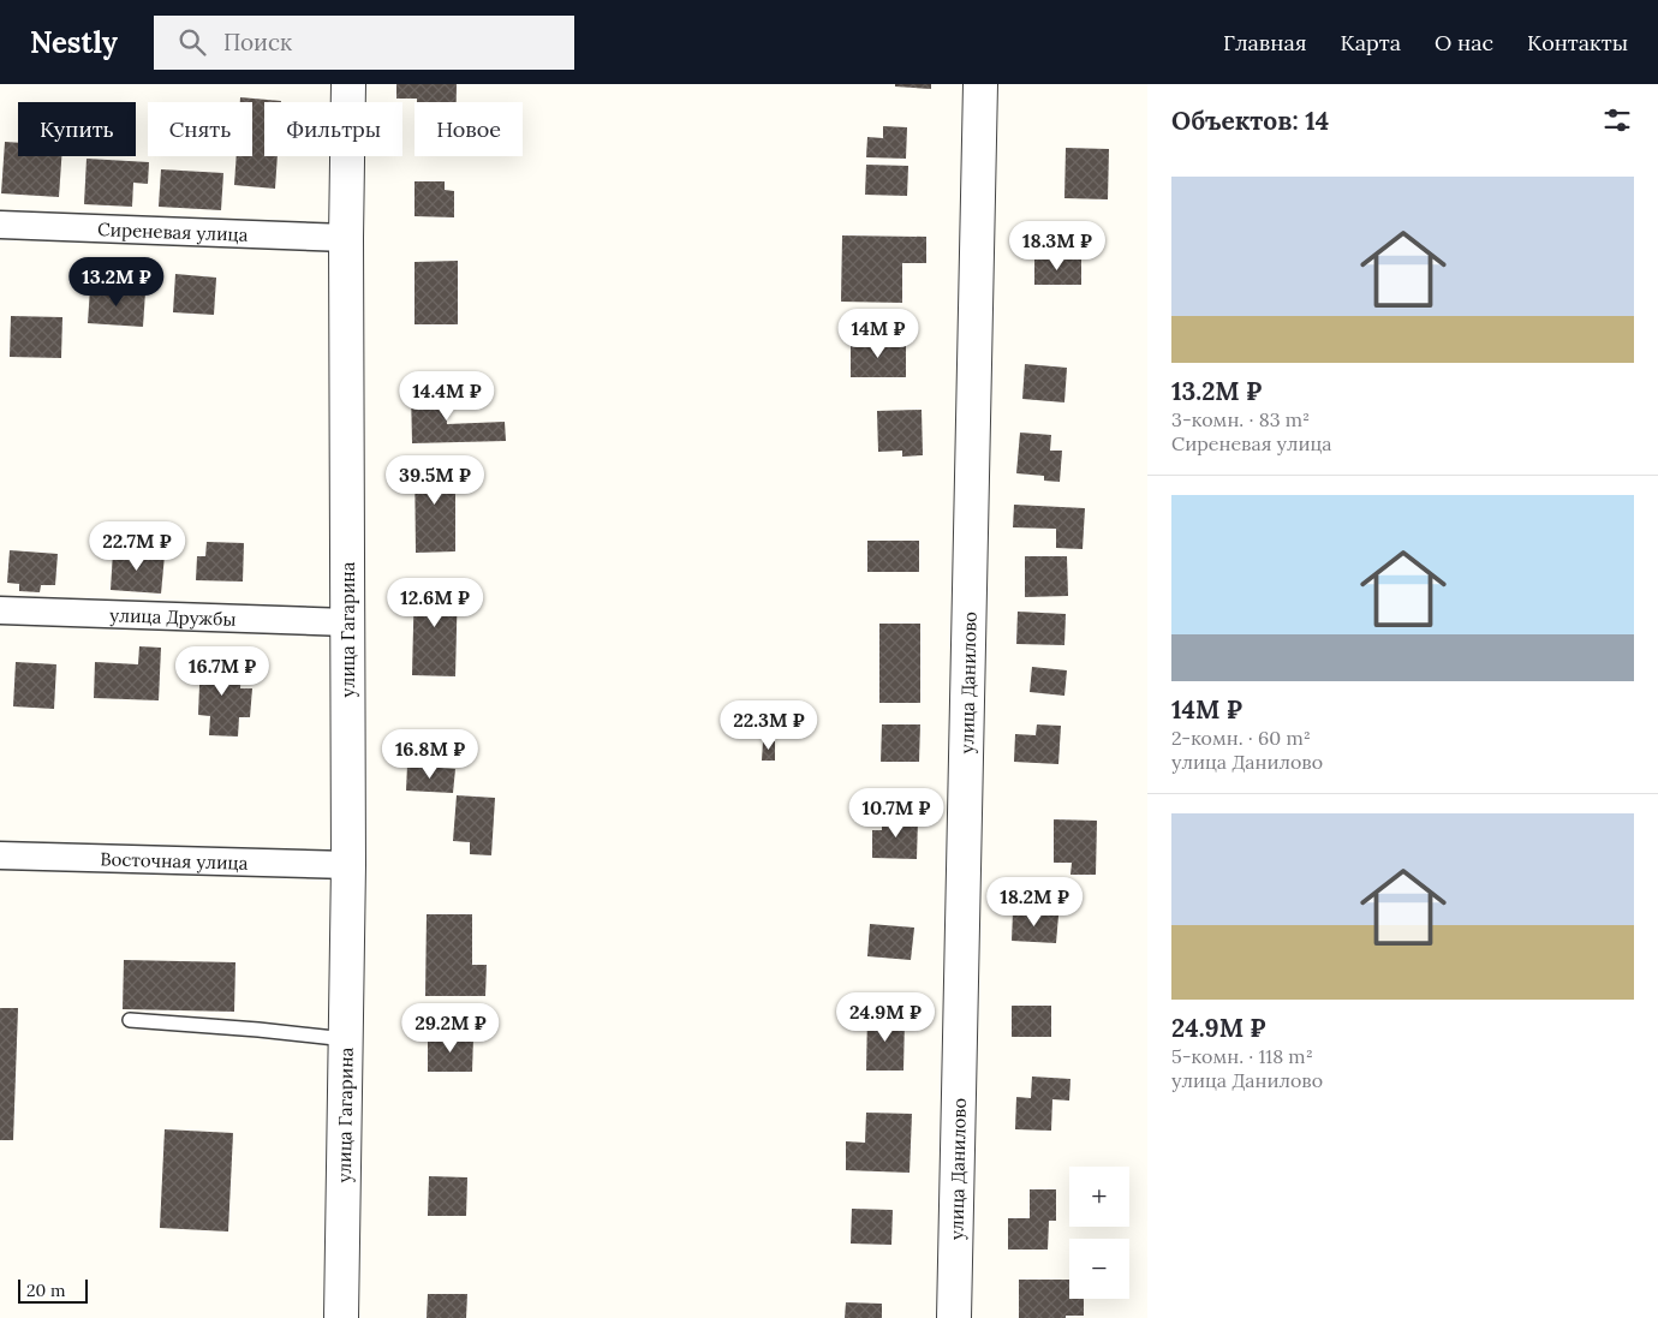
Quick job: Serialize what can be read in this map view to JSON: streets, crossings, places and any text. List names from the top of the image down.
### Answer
{
  "streets": {
    "street": [
      "Сиреневая улица",
      "улица Дружбы",
      "улица Гагарина",
      "улица Данилово",
      "Восточная улица"
    ]
  },
  "crossings": [
    ["Сиреневая улица", "улица Гагарина"],
    ["улица Дружбы", "улица Гагарина"],
    ["улица Гагарина", "Восточная улица"]
  ],
  "scale_bar": "20 m",
  "page": {
    "header": "Nestly",
    "search": "Поиск",
    "nav": [
      "Главная",
      "Карта",
      "О нас",
      "Контакты"
    ],
    "heading": "Объектов: 14",
    "chip": [
      "Купить",
      "Снять",
      "Фильтры",
      "Новое"
    ],
    "list": [
      {
        "name": "13.2M ₽",
        "note": "3-комн. · 83 m² · Сиреневая улица"
      },
      {
        "name": "14M ₽",
        "note": "2-комн. · 60 m² · улица Данилово"
      },
      {
        "name": "24.9M ₽",
        "note": "5-комн. · 118 m² · улица Данилово"
      }
    ],
    "price": [
      "18.3M ₽",
      "13.2M ₽",
      "14M ₽",
      "14.4M ₽",
      "39.5M ₽",
      "22.7M ₽",
      "12.6M ₽",
      "16.7M ₽",
      "22.3M ₽",
      "16.8M ₽",
      "10.7M ₽",
      "18.2M ₽",
      "24.9M ₽",
      "29.2M ₽"
    ],
    "map_buttons": ["+", "−"],
    "scale": "20 m"
  }
}
